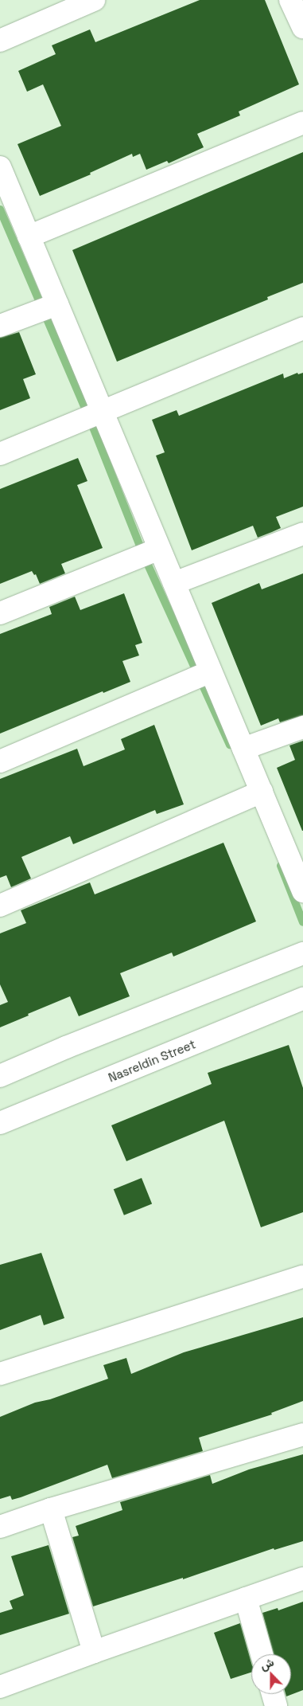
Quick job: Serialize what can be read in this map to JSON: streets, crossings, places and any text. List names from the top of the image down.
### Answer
{
  "streets": {
    "street": ["Nasreldin Street"]
  },
  "north": "top"
}
